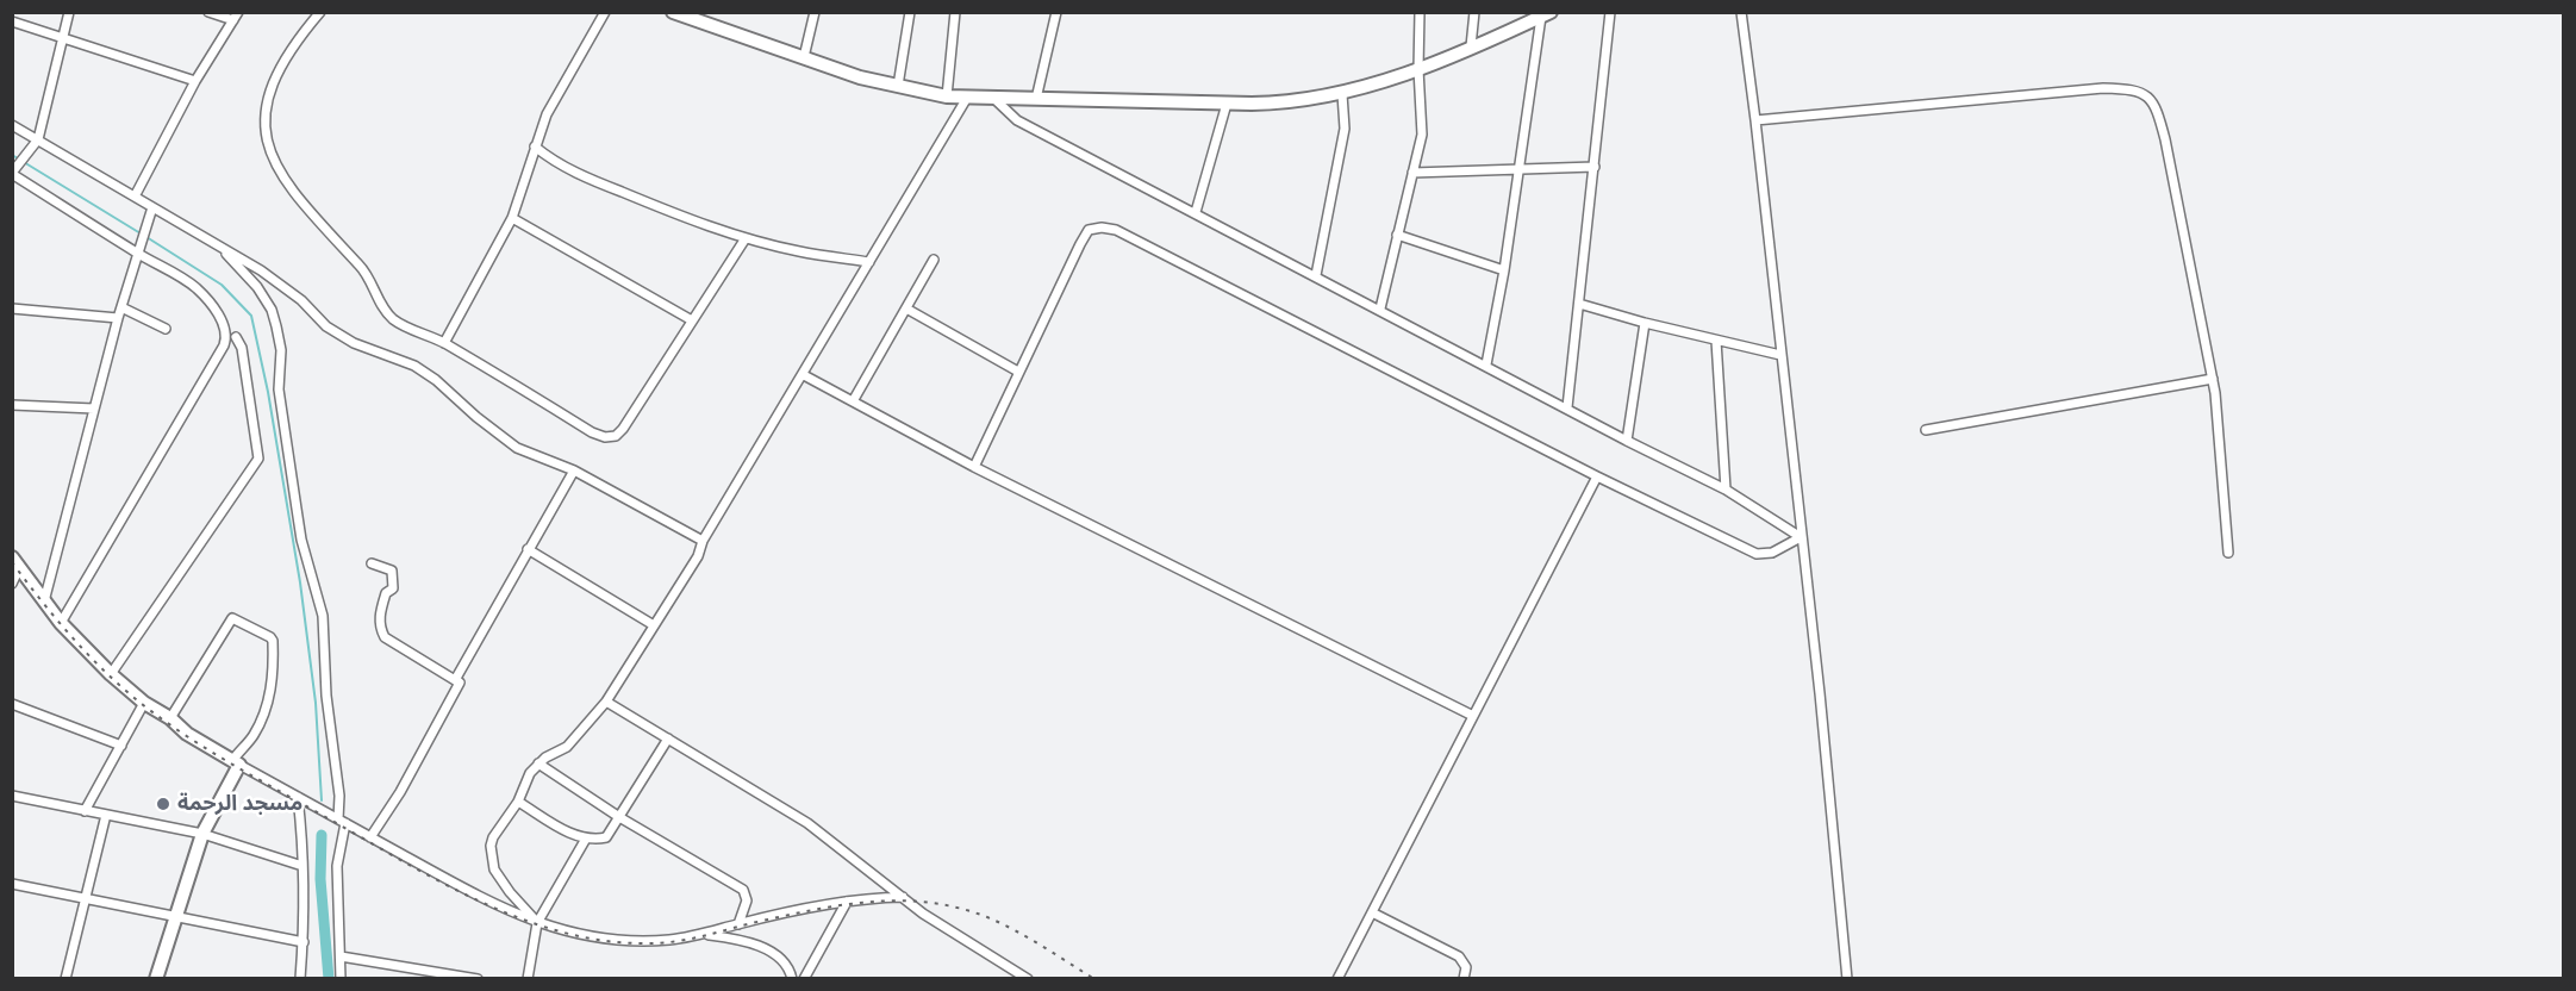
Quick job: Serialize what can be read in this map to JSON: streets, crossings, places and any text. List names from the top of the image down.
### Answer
{
  "places": ["مسجد الرحمة"]
}
